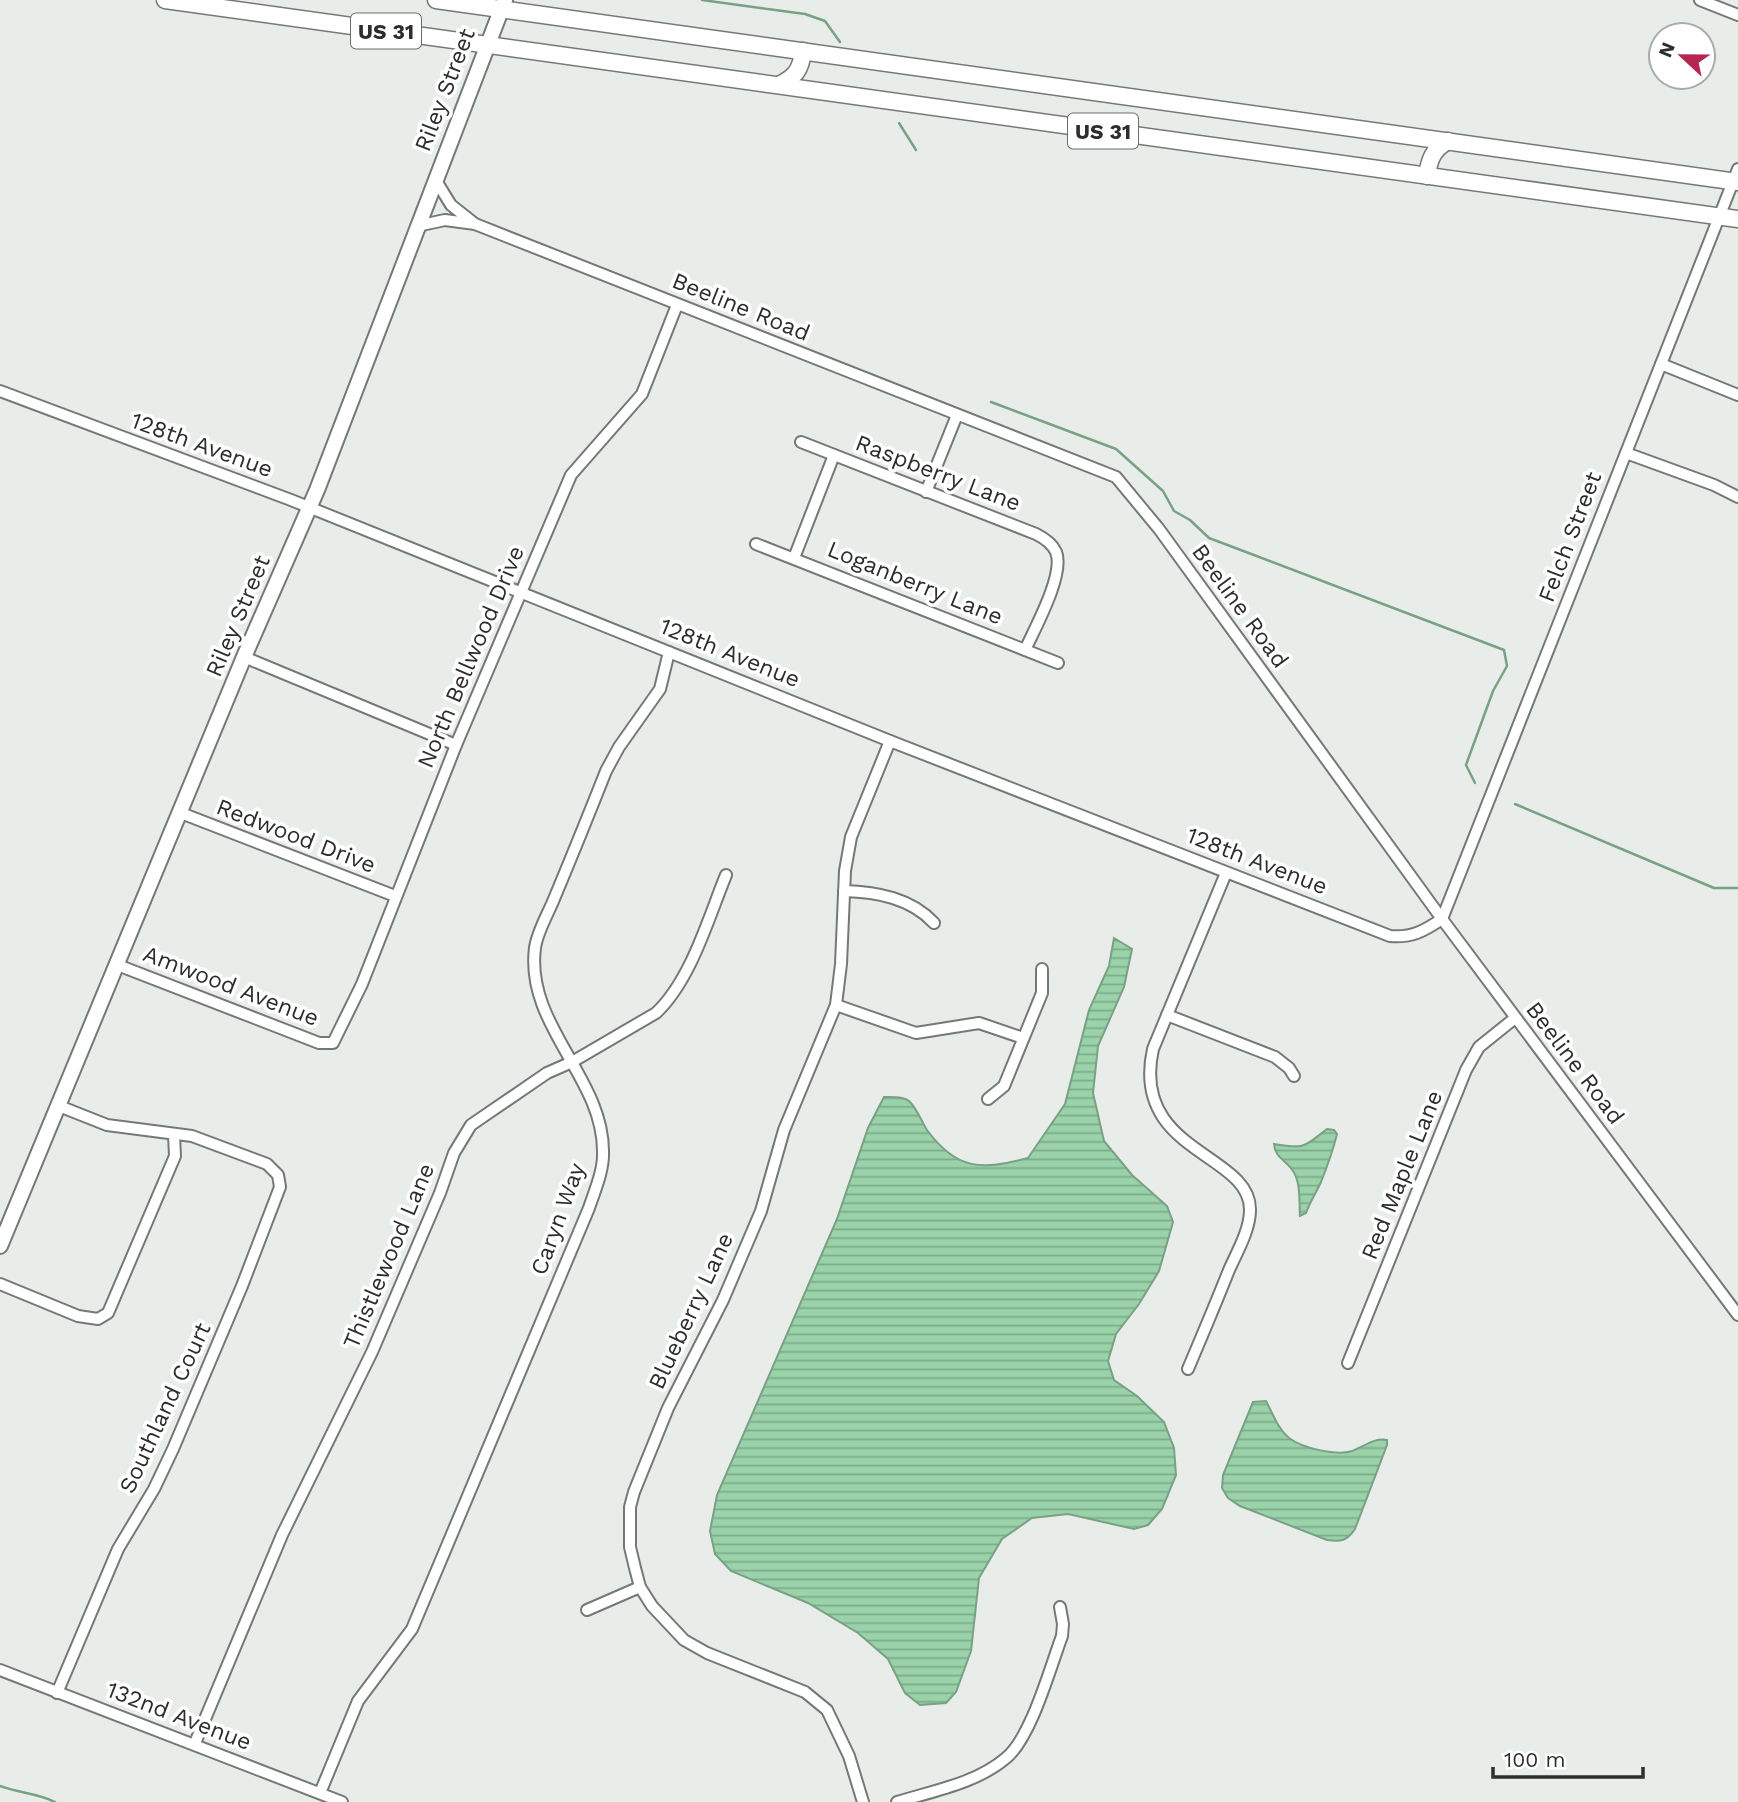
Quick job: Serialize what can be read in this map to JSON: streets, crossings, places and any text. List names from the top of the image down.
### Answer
{
  "streets": {
    "highway": ["US 31"],
    "main road": ["Riley Street"],
    "street": [
      "Beeline Road",
      "128th Avenue",
      "Raspberry Lane",
      "Felch Street",
      "Loganberry Lane",
      "North Bellwood Drive",
      "Redwood Drive",
      "Amwood Avenue",
      "Red Maple Lane",
      "Caryn Way",
      "Thistlewood Lane",
      "Blueberry Lane",
      "Southland Court",
      "132nd Avenue"
    ]
  },
  "crossings": [
    ["US 31", "Riley Street"],
    ["US 31", "Felch Street"],
    ["Riley Street", "Beeline Road"],
    ["Riley Street", "128th Avenue"],
    ["Riley Street", "Redwood Drive"],
    ["Riley Street", "Amwood Avenue"],
    ["Beeline Road", "128th Avenue"],
    ["Beeline Road", "Felch Street"],
    ["Beeline Road", "North Bellwood Drive"],
    ["Beeline Road", "Red Maple Lane"],
    ["128th Avenue", "Felch Street"],
    ["128th Avenue", "North Bellwood Drive"],
    ["128th Avenue", "Caryn Way"],
    ["128th Avenue", "Blueberry Lane"],
    ["Raspberry Lane", "Loganberry Lane"],
    ["North Bellwood Drive", "Redwood Drive"],
    ["North Bellwood Drive", "Amwood Avenue"],
    ["Caryn Way", "Thistlewood Lane"],
    ["Caryn Way", "132nd Avenue"],
    ["Thistlewood Lane", "132nd Avenue"],
    ["Southland Court", "132nd Avenue"]
  ],
  "scale_bar": "100 m",
  "north": "left"
}
